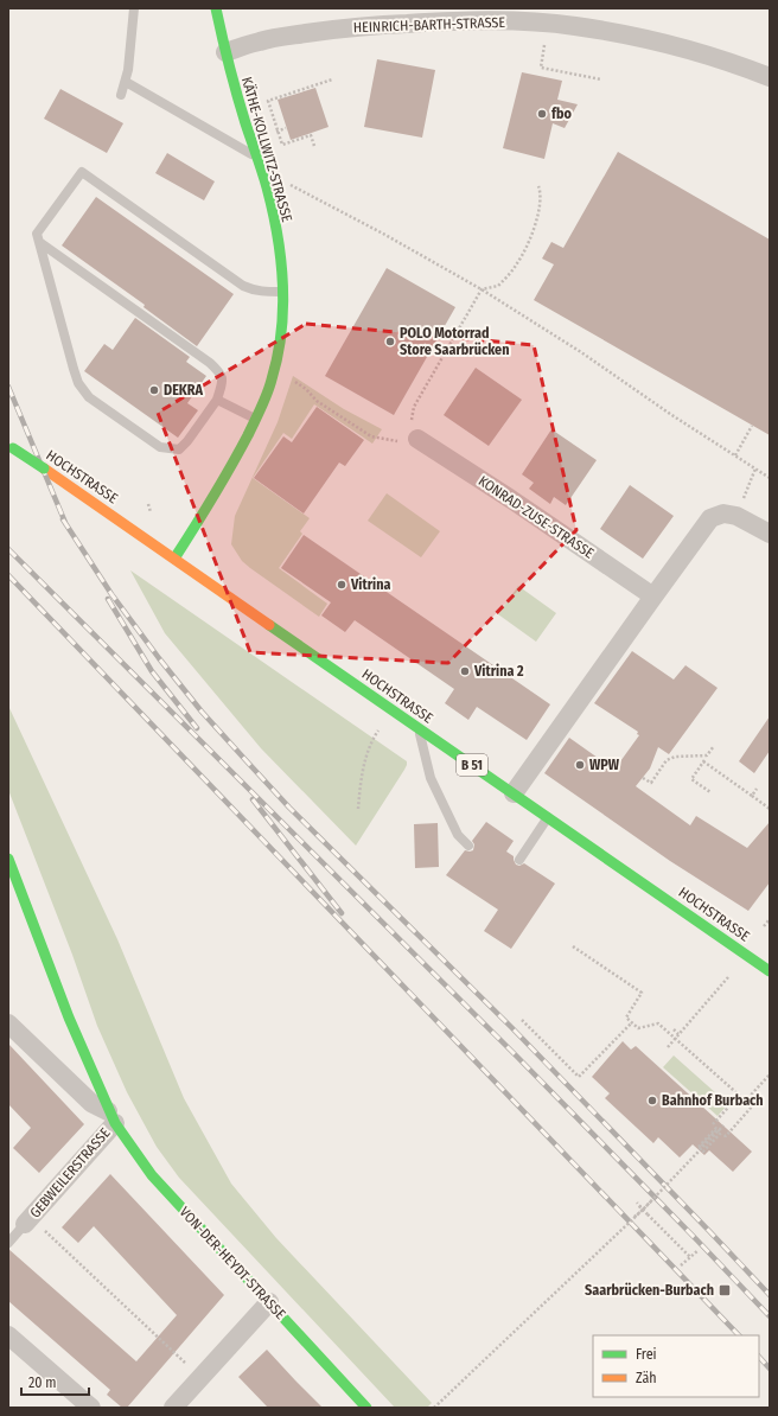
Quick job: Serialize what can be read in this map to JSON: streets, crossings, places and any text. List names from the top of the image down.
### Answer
{
  "streets": {
    "main road": [
      "KÄTHE-KOLLWITZ-STRASSE",
      "HOCHSTRASSE",
      "B 51",
      "VON-DER-HEYDT-STRASSE"
    ],
    "street": ["HEINRICH-BARTH-STRASSE", "KONRAD-ZUSE-STRASSE", "GEBWEILERSTRASSE"]
  },
  "crossings": [
    ["HEINRICH-BARTH-STRASSE", "KÄTHE-KOLLWITZ-STRASSE"],
    ["KÄTHE-KOLLWITZ-STRASSE", "HOCHSTRASSE"],
    ["GEBWEILERSTRASSE", "VON-DER-HEYDT-STRASSE"]
  ],
  "places": {
    "other": [
      "fbo",
      "POLO Motorrad Store Saarbrücken",
      "DEKRA",
      "Vitrina",
      "Vitrina 2",
      "WPW",
      "Bahnhof Burbach"
    ],
    "transit": ["Saarbrücken-Burbach"]
  },
  "legend": ["Frei", "Zäh"],
  "scale_bar": "20 m"
}
